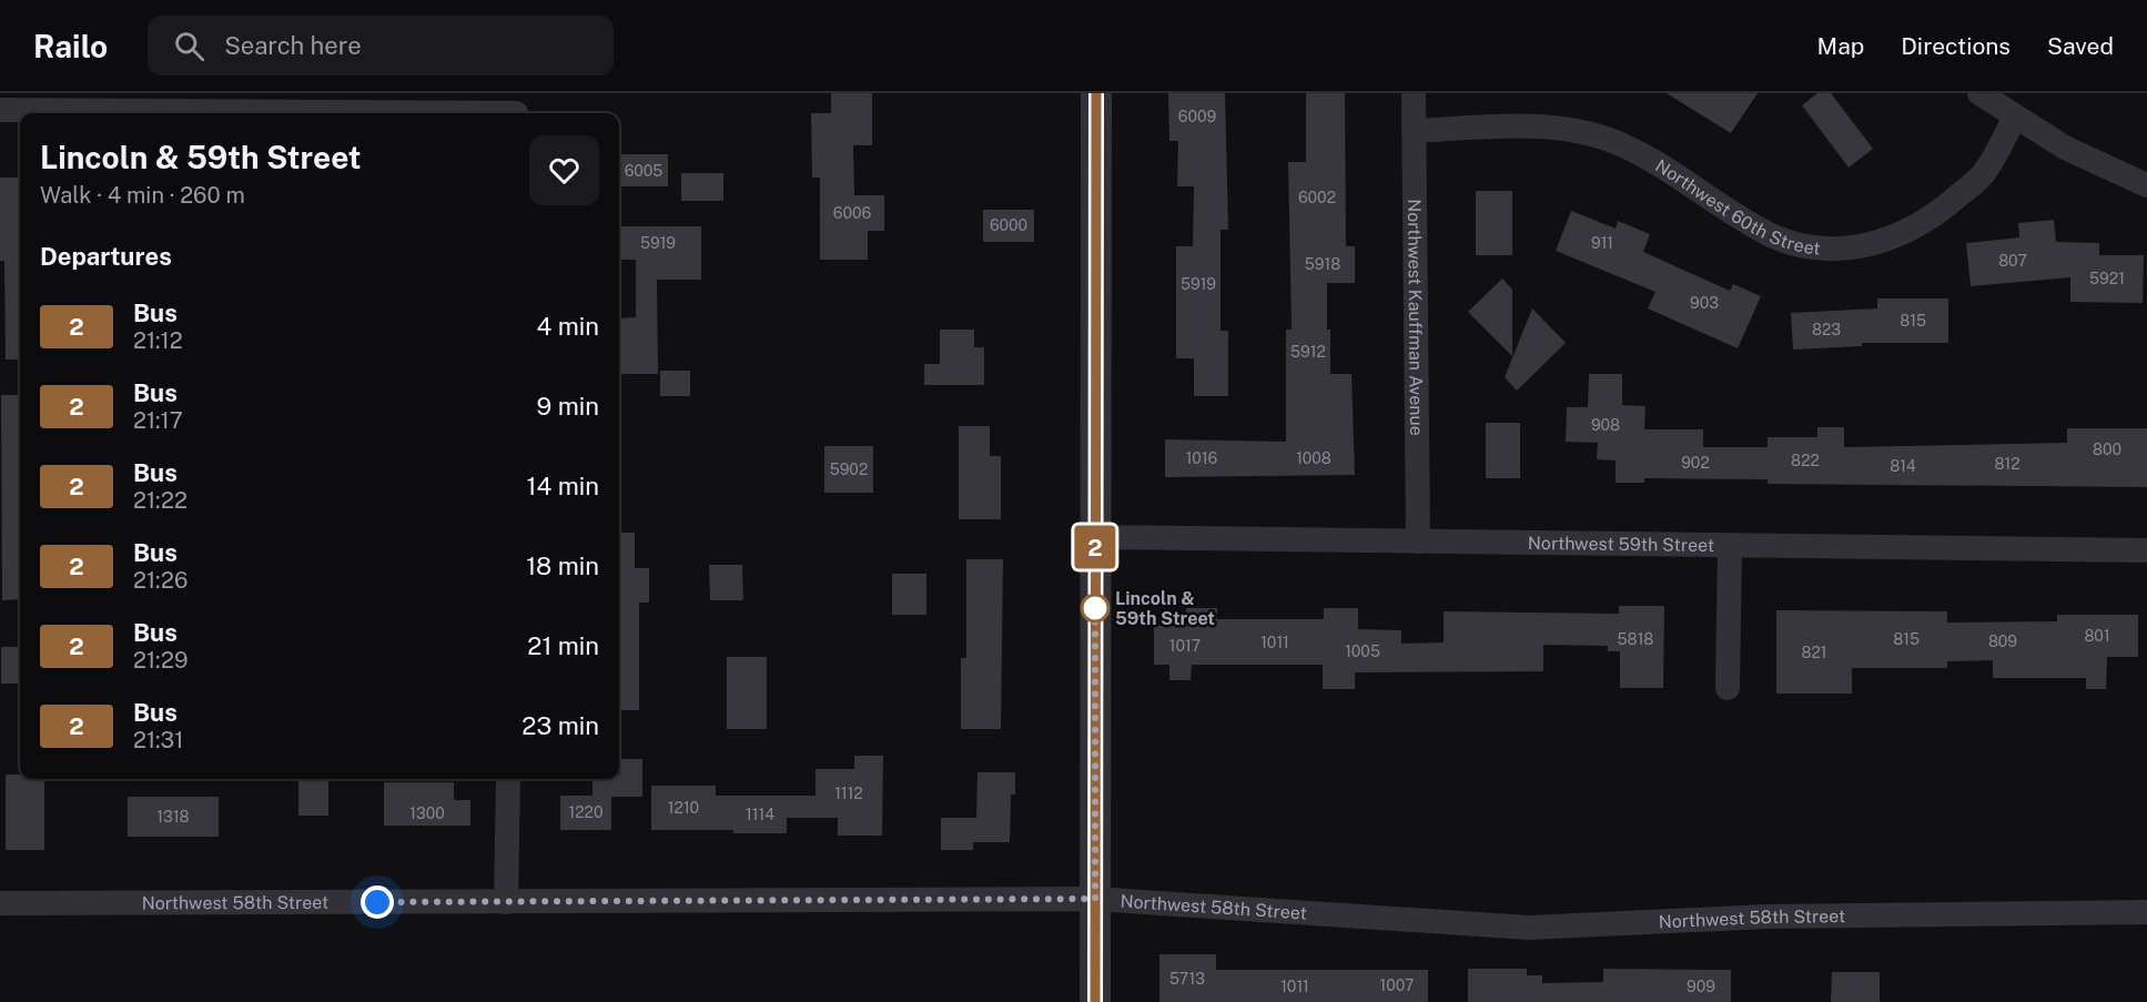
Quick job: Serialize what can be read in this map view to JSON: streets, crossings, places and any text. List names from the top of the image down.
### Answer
{
  "streets": {
    "street": [
      "Northwest 60th Street",
      "Northwest Kauffman Avenue",
      "Northwest 59th Street",
      "Northwest 58th Street"
    ]
  },
  "crossings": [
    ["Northwest 60th Street", "Northwest Kauffman Avenue"],
    ["Northwest Kauffman Avenue", "Northwest 59th Street"]
  ],
  "places": ["Lincoln & 59th Street"],
  "lines": ["bus line 2"],
  "house_numbers": [
    "6009",
    "6005",
    "6002",
    "6006",
    "6000",
    "5919",
    "911",
    "807",
    "5918",
    "5921",
    "5919",
    "903",
    "815",
    "823",
    "5912",
    "908",
    "800",
    "1016",
    "1008",
    "822",
    "902",
    "812",
    "814",
    "5902",
    "801",
    "5818",
    "815",
    "809",
    "1011",
    "1017",
    "1005",
    "821",
    "1112",
    "1210",
    "1220",
    "1300",
    "1114",
    "1318",
    "5713",
    "1007",
    "1011",
    "909"
  ],
  "page": {
    "header": "Railo",
    "search": "Search here",
    "nav": ["Map", "Directions", "Saved"],
    "on_map": "2",
    "heading": [
      ["Lincoln & 59th Street", "Walk · 4 min · 260 m"],
      "Departures"
    ],
    "list": [
      {
        "mark": "2",
        "name": "Bus",
        "note": "21:12",
        "value": "4 min"
      },
      {
        "mark": "2",
        "name": "Bus",
        "note": "21:17",
        "value": "9 min"
      },
      {
        "mark": "2",
        "name": "Bus",
        "note": "21:22",
        "value": "14 min"
      },
      {
        "mark": "2",
        "name": "Bus",
        "note": "21:26",
        "value": "18 min"
      },
      {
        "mark": "2",
        "name": "Bus",
        "note": "21:29",
        "value": "21 min"
      },
      {
        "mark": "2",
        "name": "Bus",
        "note": "21:31",
        "value": "23 min"
      }
    ]
  }
}
